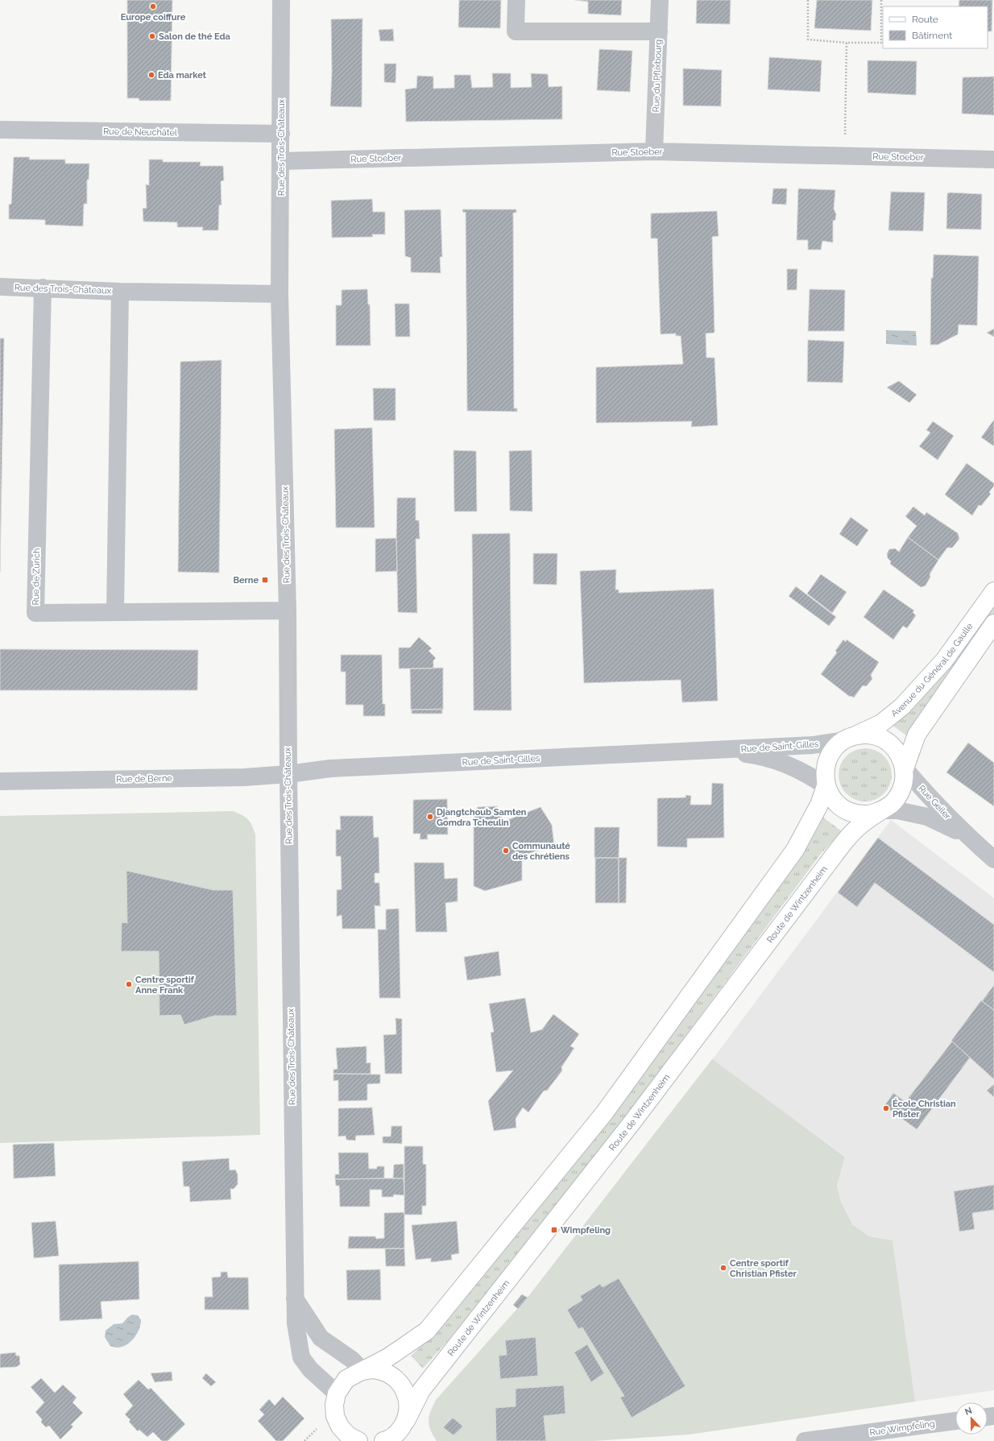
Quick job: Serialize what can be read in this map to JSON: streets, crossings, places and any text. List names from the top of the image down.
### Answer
{
  "streets": {
    "main road": ["Avenue du Général de Gaulle", "Route de Wintzenheim"],
    "street": [
      "Rue du Pflixbourg",
      "Rue de Neuchâtel",
      "Rue des Trois-Châteaux",
      "Rue Stoeber",
      "Rue de Zurich",
      "Rue de Saint-Gilles",
      "Rue de Berne",
      "Rue Geiler",
      "Rue Wimpfeling"
    ]
  },
  "crossings": [
    ["Rue du Pflixbourg", "Rue Stoeber"],
    ["Rue de Neuchâtel", "Rue des Trois-Châteaux"],
    ["Rue des Trois-Châteaux", "Rue Stoeber"],
    ["Rue des Trois-Châteaux", "Rue de Zurich"],
    ["Rue des Trois-Châteaux", "Rue de Saint-Gilles"],
    ["Rue des Trois-Châteaux", "Rue de Berne"],
    ["Rue des Trois-Châteaux", "Route de Wintzenheim"],
    ["Avenue du Général de Gaulle", "Rue de Saint-Gilles"],
    ["Avenue du Général de Gaulle", "Rue Geiler"],
    ["Avenue du Général de Gaulle", "Route de Wintzenheim"],
    ["Rue de Saint-Gilles", "Rue de Berne"],
    ["Rue de Saint-Gilles", "Rue Geiler"],
    ["Rue de Saint-Gilles", "Route de Wintzenheim"],
    ["Rue Geiler", "Route de Wintzenheim"]
  ],
  "places": {
    "other": [
      "Europe coiffure",
      "Salon de thé Eda",
      "Eda market",
      "Djangtchoub Samten Gomdra Tcheulin",
      "Communauté des chrétiens",
      "Centre sportif Anne Frank",
      "École Christian Pfister",
      "Centre sportif Christian Pfister"
    ],
    "transit": ["Berne", "Wimpfeling"]
  },
  "legend": ["Route", "Bâtiment"],
  "north": "top"
}
